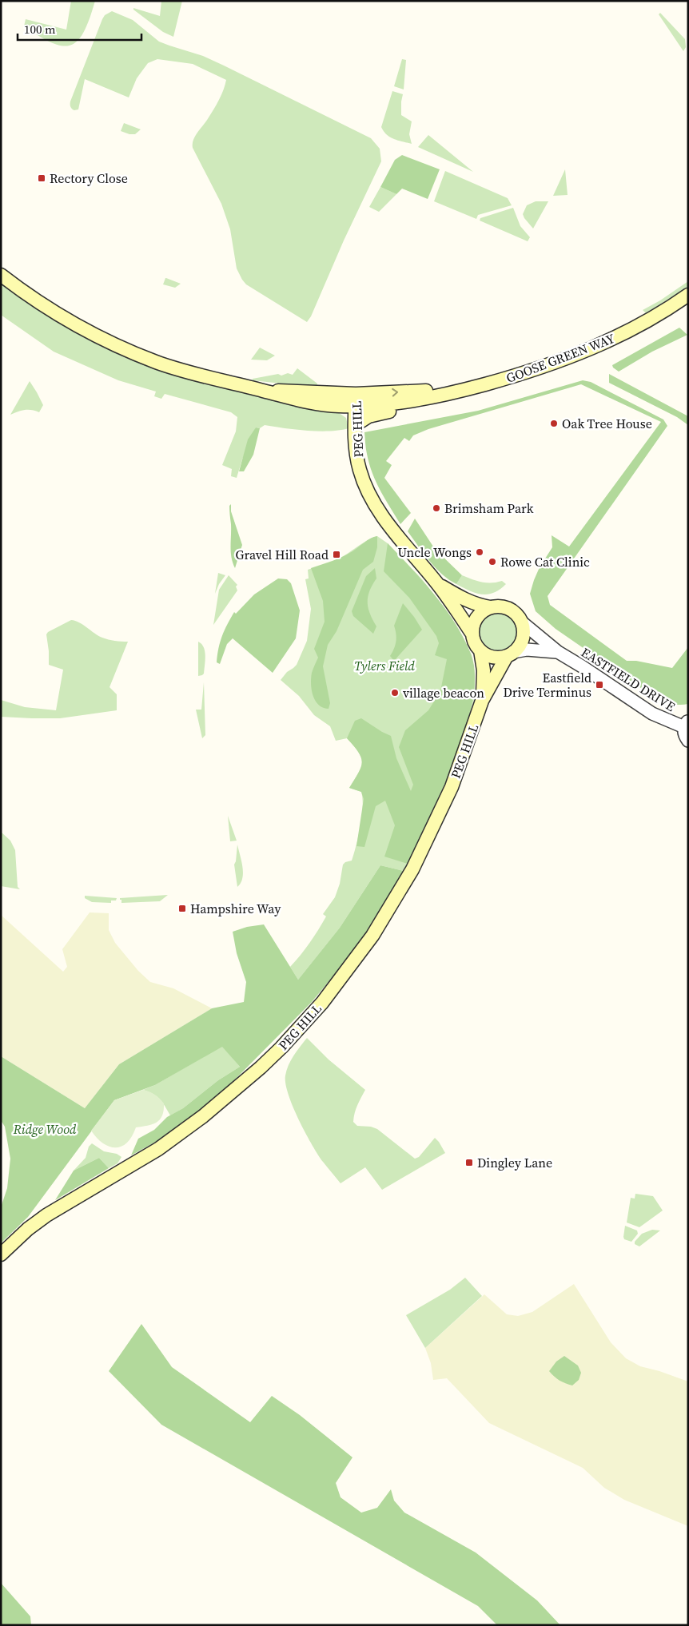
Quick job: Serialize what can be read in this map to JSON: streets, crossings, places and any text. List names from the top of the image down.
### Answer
{
  "streets": {
    "main road": ["GOOSE GREEN WAY", "PEG HILL"],
    "street": ["EASTFIELD DRIVE"]
  },
  "crossings": [
    ["GOOSE GREEN WAY", "PEG HILL"],
    ["PEG HILL", "EASTFIELD DRIVE"]
  ],
  "parks": ["Tylers Field", "Ridge Wood"],
  "places": {
    "transit": [
      "Rectory Close",
      "Gravel Hill Road",
      "Eastfield Drive Terminus",
      "Hampshire Way",
      "Dingley Lane"
    ],
    "other": [
      "Oak Tree House",
      "Brimsham Park",
      "Uncle Wongs",
      "Rowe Cat Clinic",
      "village beacon"
    ]
  },
  "scale_bar": "100 m"
}
